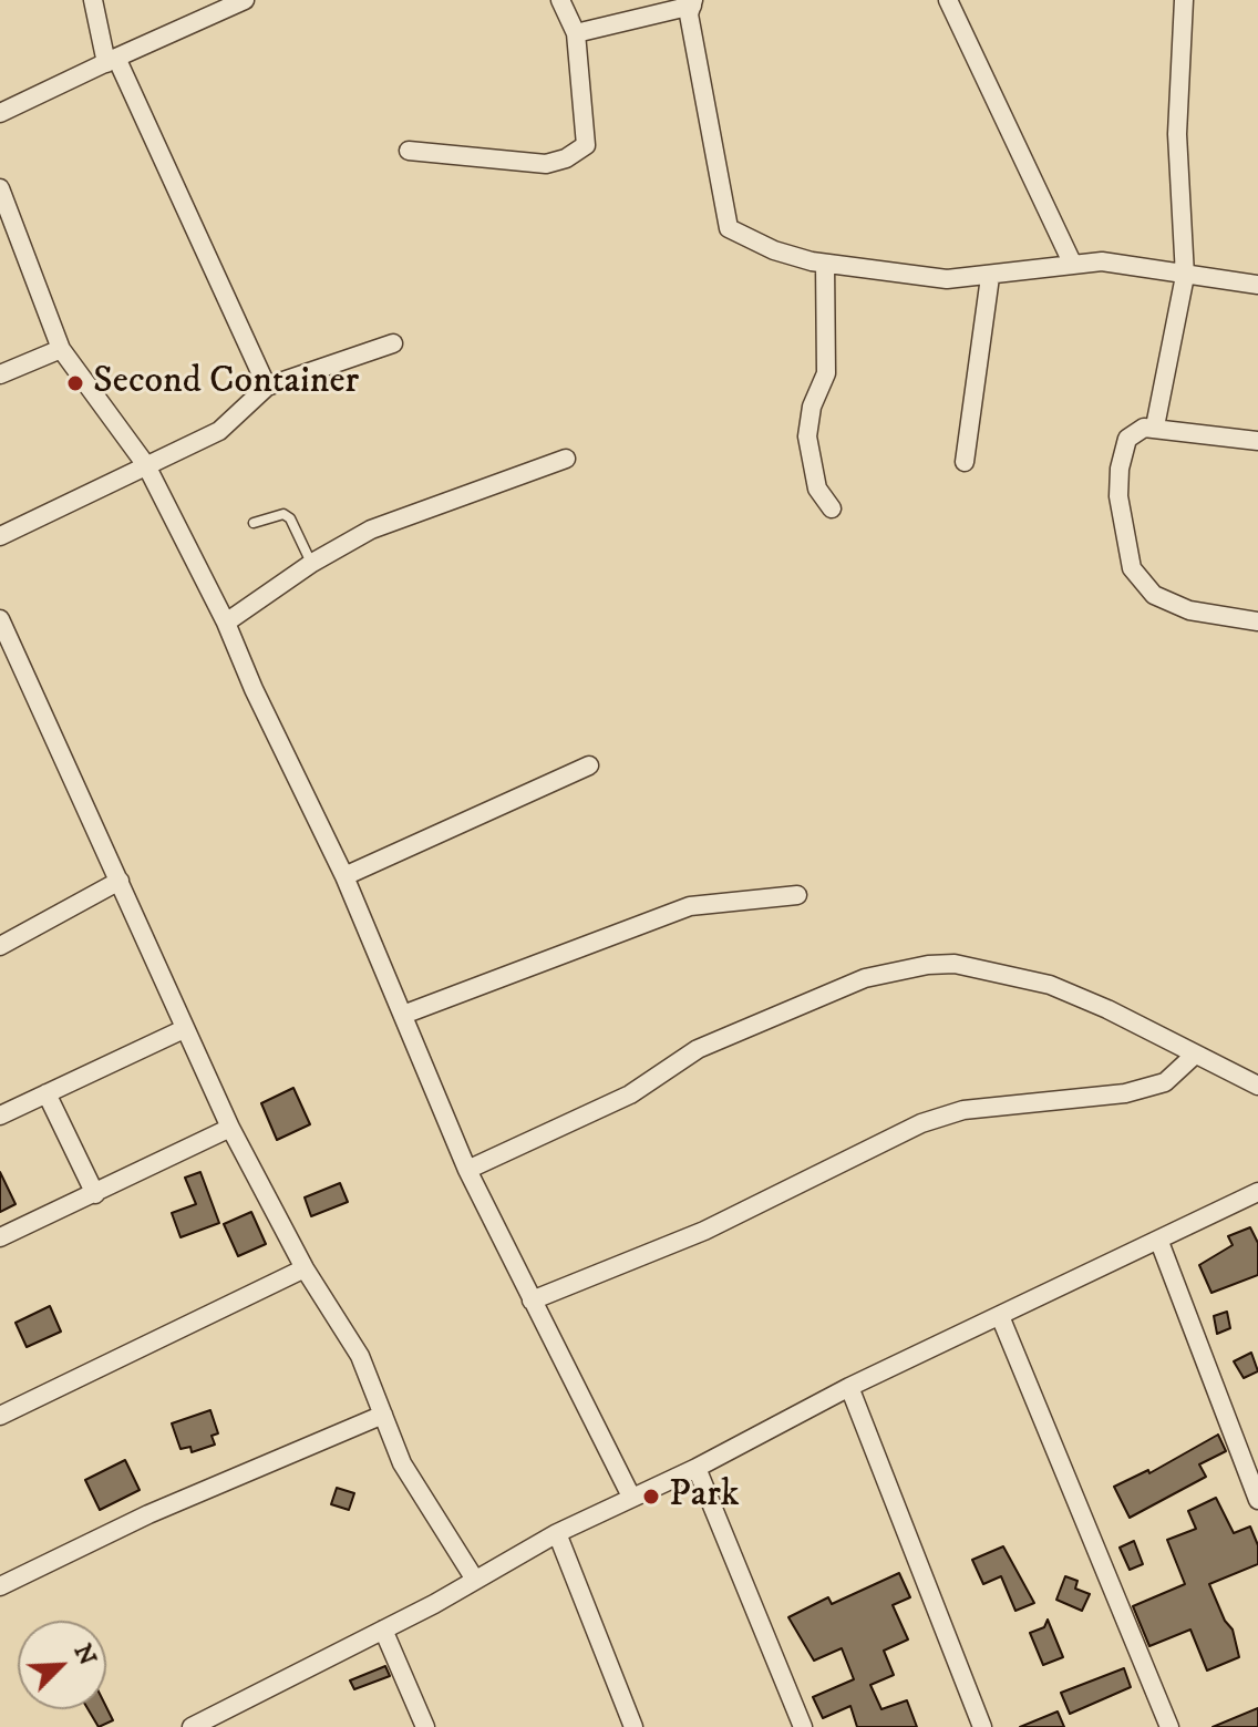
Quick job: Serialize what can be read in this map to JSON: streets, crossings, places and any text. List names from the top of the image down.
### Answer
{
  "places": ["Second Container", "Park"],
  "north": "top right"
}
